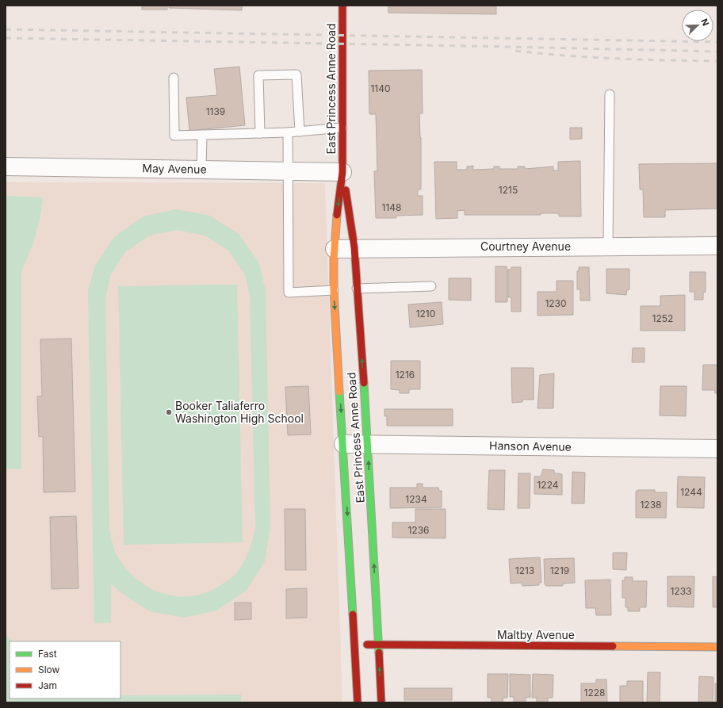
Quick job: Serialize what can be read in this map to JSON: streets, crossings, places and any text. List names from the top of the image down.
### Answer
{
  "streets": {
    "main road": ["East Princess Anne Road", "Maltby Avenue"],
    "street": ["May Avenue", "Courtney Avenue", "Hanson Avenue"]
  },
  "crossings": [
    ["East Princess Anne Road", "May Avenue"],
    ["East Princess Anne Road", "Courtney Avenue"],
    ["East Princess Anne Road", "Hanson Avenue"],
    ["East Princess Anne Road", "Maltby Avenue"]
  ],
  "places": ["Booker Taliaferro Washington High School"],
  "house_numbers": [
    "1140",
    "1139",
    "1215",
    "1148",
    "1230",
    "1210",
    "1252",
    "1216",
    "1224",
    "1244",
    "1234",
    "1238",
    "1236",
    "1213",
    "1219",
    "1233",
    "1228"
  ],
  "legend": ["Fast", "Slow", "Jam"],
  "north": "top right"
}
